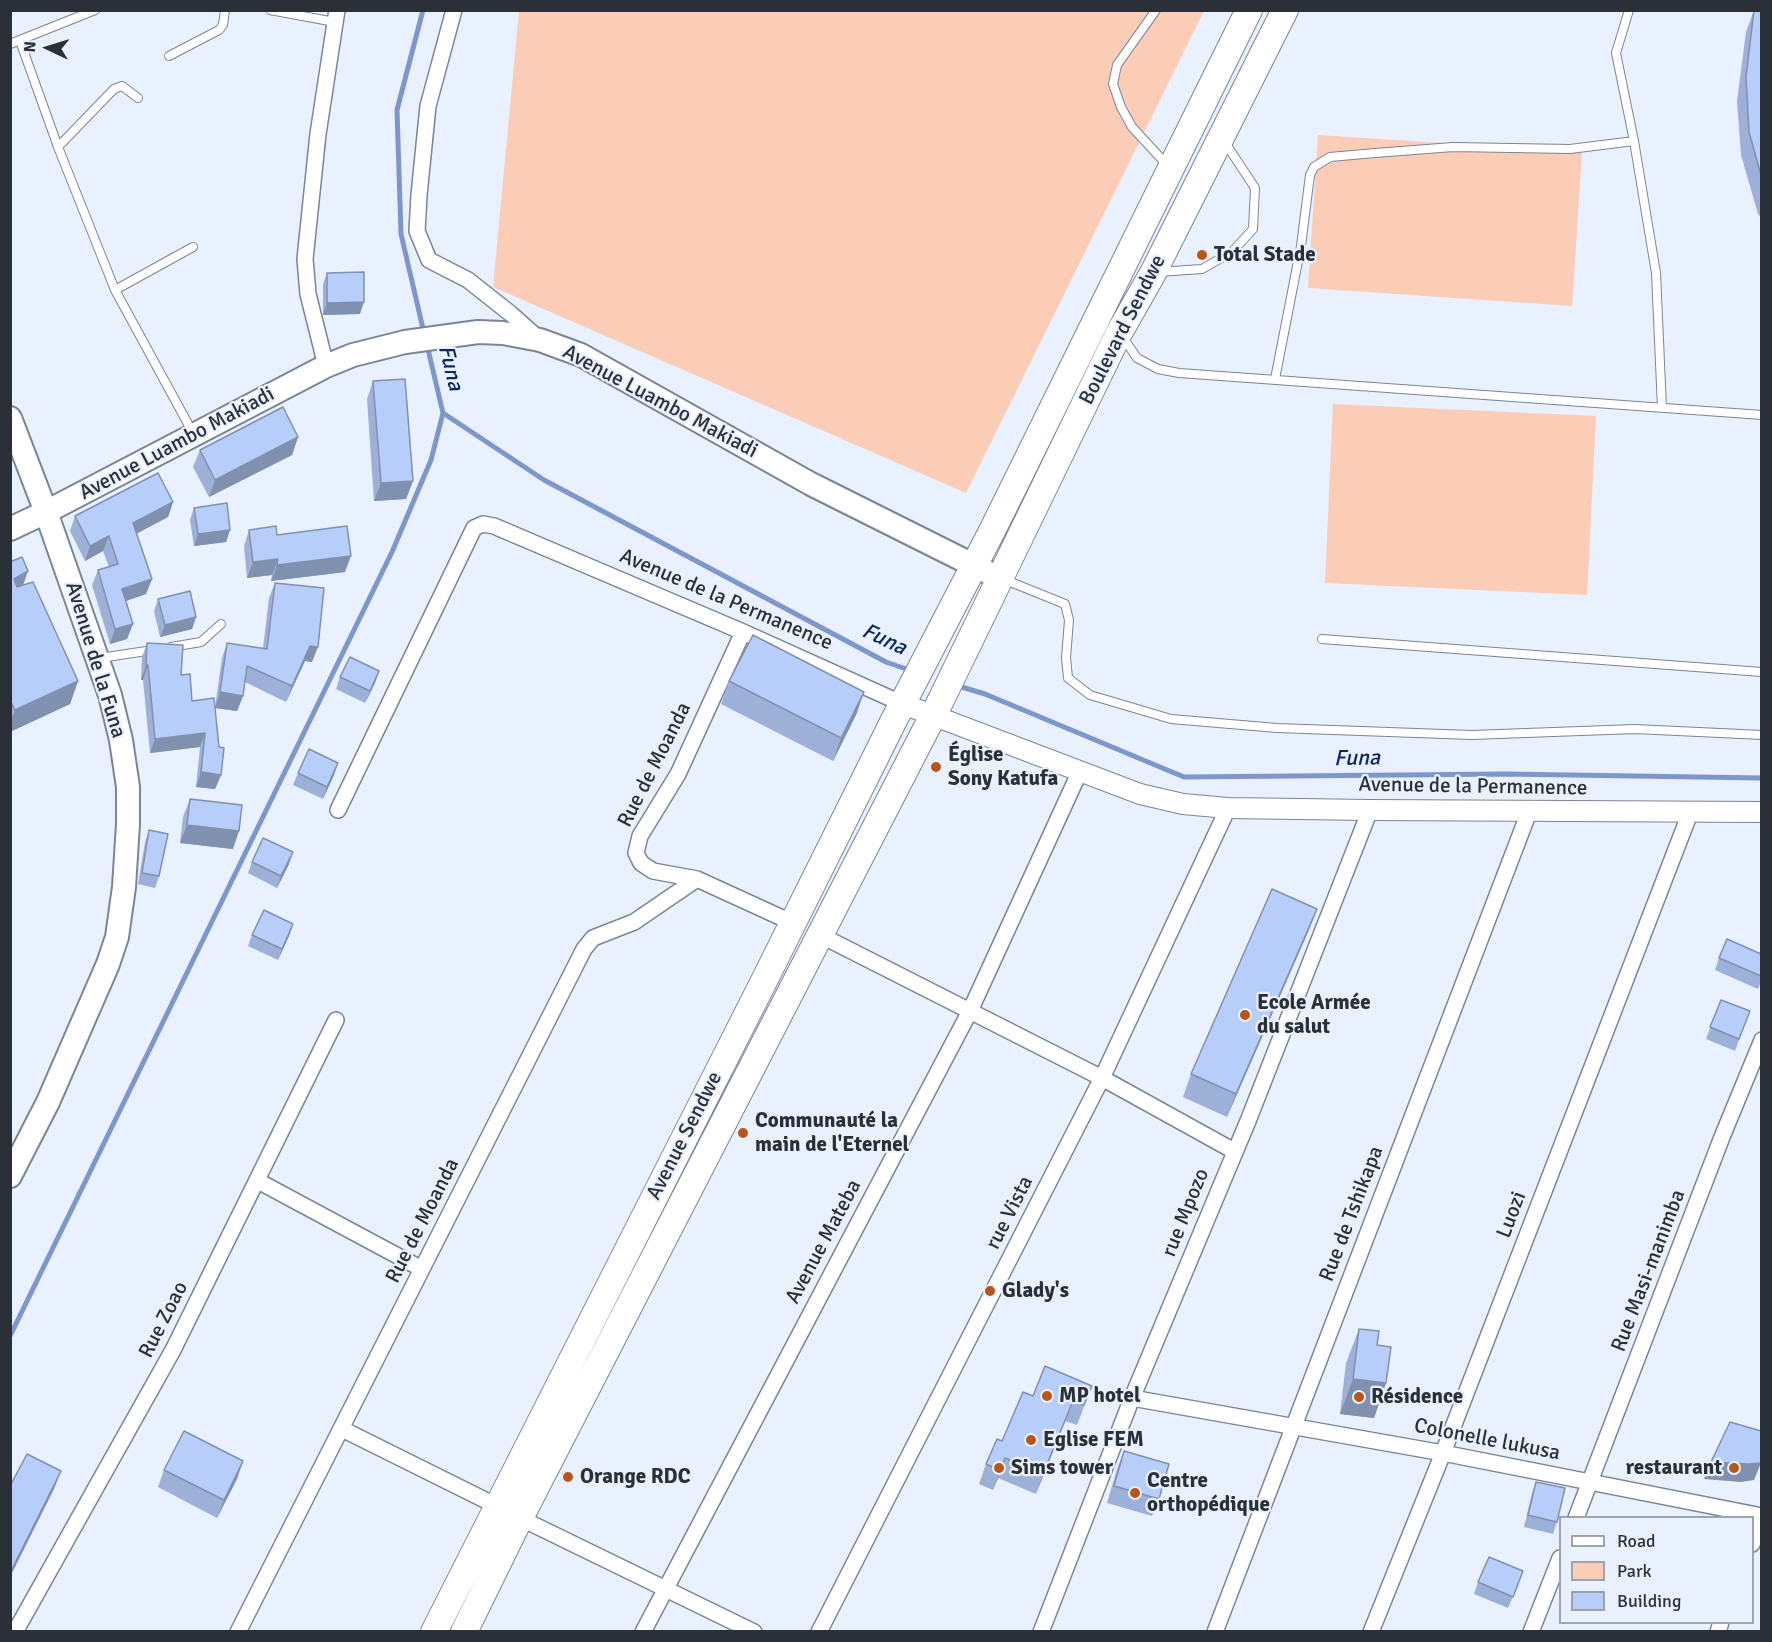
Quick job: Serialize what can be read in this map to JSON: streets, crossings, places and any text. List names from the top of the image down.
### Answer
{
  "streets": {
    "highway": ["Boulevard Sendwe", "Avenue Sendwe"],
    "main road": ["Avenue Luambo Makiadi", "Avenue de la Funa"],
    "street": [
      "Avenue de la Permanence",
      "Rue de Moanda",
      "rue Vista",
      "rue Mpozo",
      "Rue de Tshikapa",
      "Luozi",
      "Avenue Mateba",
      "Rue Masi-manimba",
      "Rue Zoao",
      "Colonelle lukusa"
    ]
  },
  "crossings": [
    ["Boulevard Sendwe", "Avenue Luambo Makiadi"],
    ["Boulevard Sendwe", "Avenue Sendwe"],
    ["Avenue Luambo Makiadi", "Avenue de la Funa"],
    ["Avenue de la Permanence", "Rue de Moanda"],
    ["Avenue de la Permanence", "Avenue Sendwe"],
    ["Avenue de la Permanence", "rue Vista"],
    ["Avenue de la Permanence", "rue Mpozo"],
    ["Avenue de la Permanence", "Rue de Tshikapa"],
    ["Avenue de la Permanence", "Luozi"],
    ["Avenue de la Permanence", "Avenue Mateba"],
    ["Rue de Moanda", "Avenue Sendwe"],
    ["rue Mpozo", "Colonelle lukusa"],
    ["Rue de Tshikapa", "Colonelle lukusa"],
    ["Luozi", "Colonelle lukusa"],
    ["Rue Masi-manimba", "Colonelle lukusa"]
  ],
  "water": ["Funa"],
  "places": [
    "Total Stade",
    "Église Sony Katufa",
    "Ecole Armée du salut",
    "Communauté la main de l'Eternel",
    "Glady's",
    "MP hotel",
    "Résidence",
    "Eglise FEM",
    "Sims tower",
    "restaurant",
    "Orange RDC",
    "Centre orthopédique"
  ],
  "legend": ["Road", "Park", "Building"],
  "north": "left"
}
